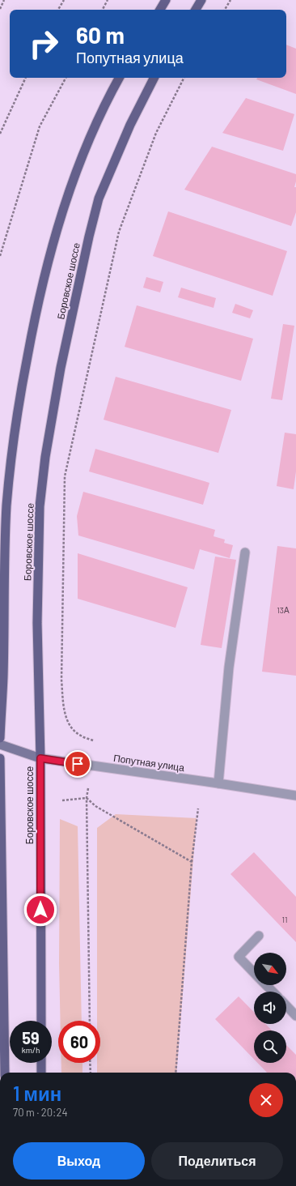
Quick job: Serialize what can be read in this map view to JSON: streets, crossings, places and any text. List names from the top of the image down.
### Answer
{
  "streets": {
    "main road": ["Боровское шоссе", "Попутная улица"]
  },
  "crossings": [
    ["Боровское шоссе", "Попутная улица"]
  ],
  "house_numbers": ["13А", "11"],
  "north": "bottom right",
  "page": {
    "turn": ["60 m", "Попутная улица"],
    "speed": "59 km/h",
    "limit": "60",
    "heading": ["1 мин", "70 m · 20:24"],
    "buttons": ["Выход", "Поделиться"]
  }
}
